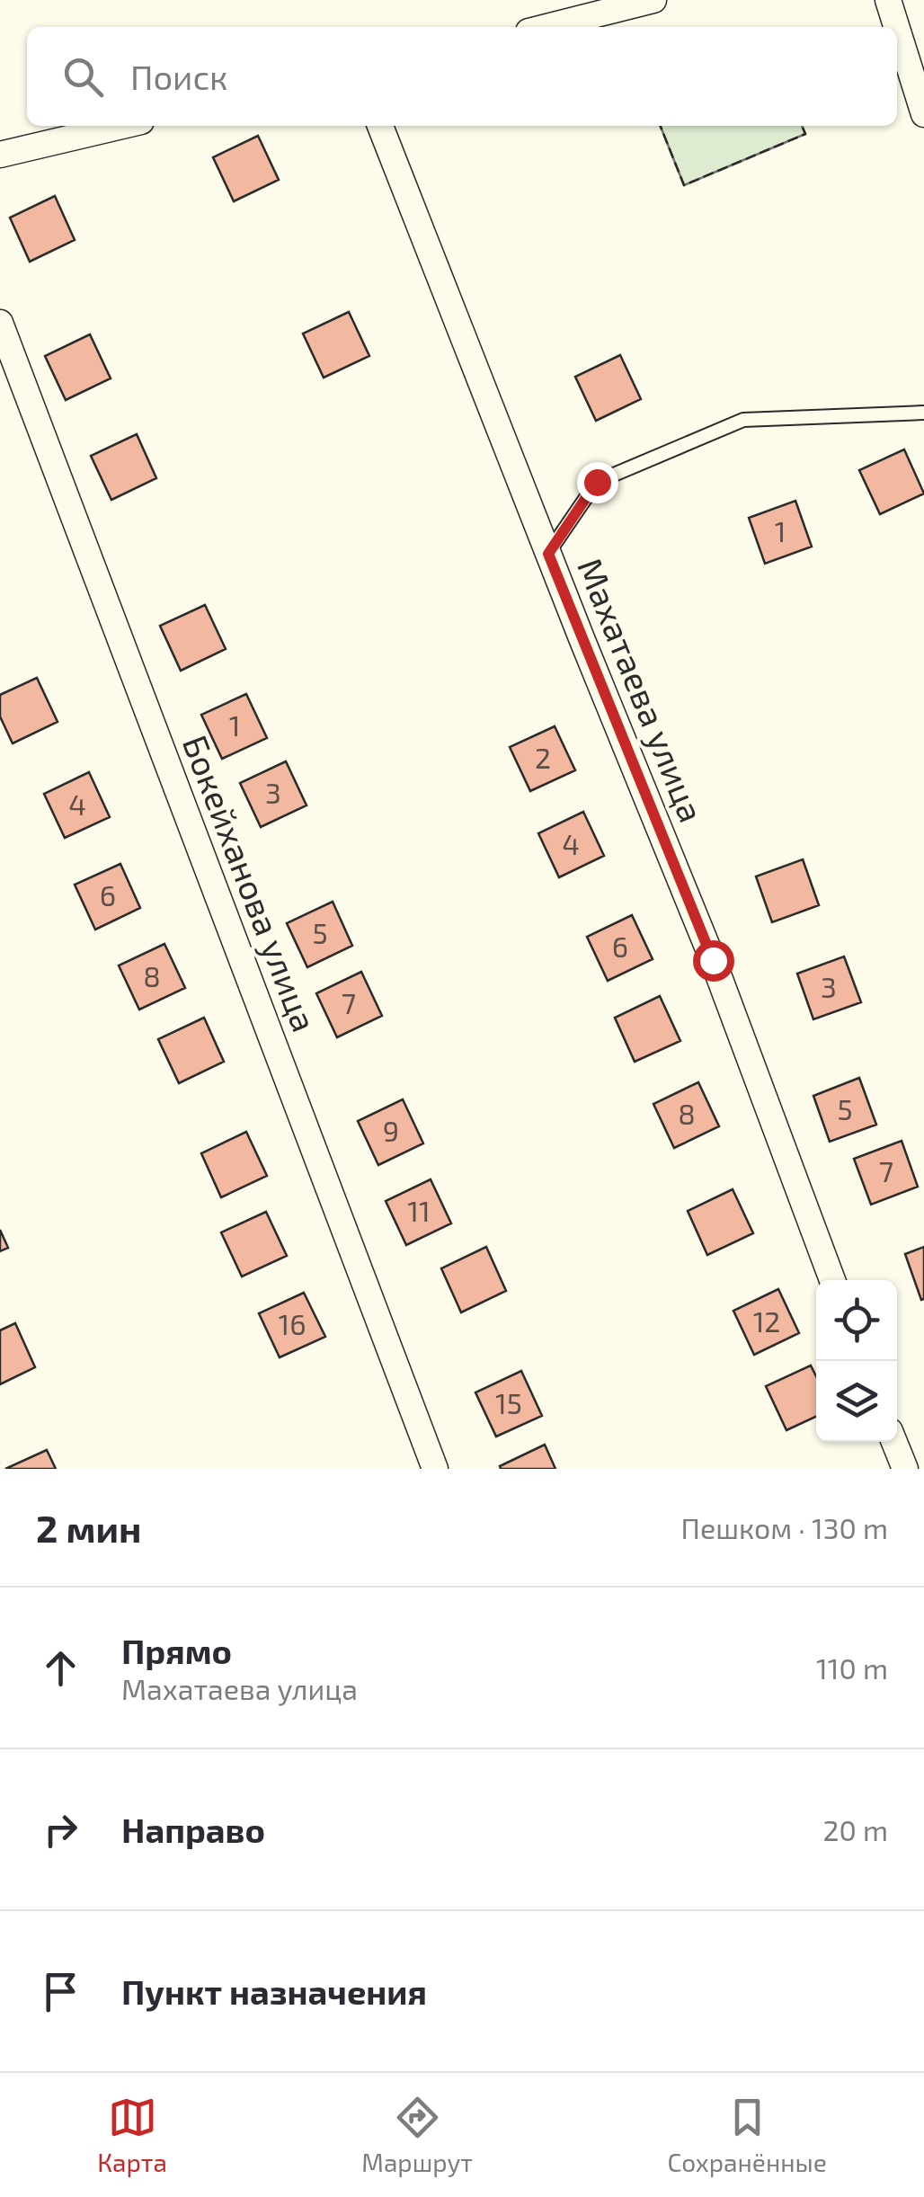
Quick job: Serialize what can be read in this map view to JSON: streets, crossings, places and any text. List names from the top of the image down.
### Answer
{
  "streets": {
    "street": ["Махатаева улица", "Бокейханова улица"]
  },
  "house_numbers": [
    "1",
    "1",
    "2",
    "3",
    "4",
    "4",
    "6",
    "5",
    "6",
    "8",
    "3",
    "7",
    "5",
    "8",
    "9",
    "7",
    "11",
    "12",
    "16",
    "15"
  ],
  "page": {
    "search": "Поиск",
    "heading": ["2 мин", "Пешком · 130 m"],
    "list": [
      ["Прямо", "Махатаева улица", "110 m"],
      ["Направо", "20 m"],
      "Пункт назначения"
    ],
    "nav": ["Карта", "Маршрут", "Сохранённые"]
  }
}
